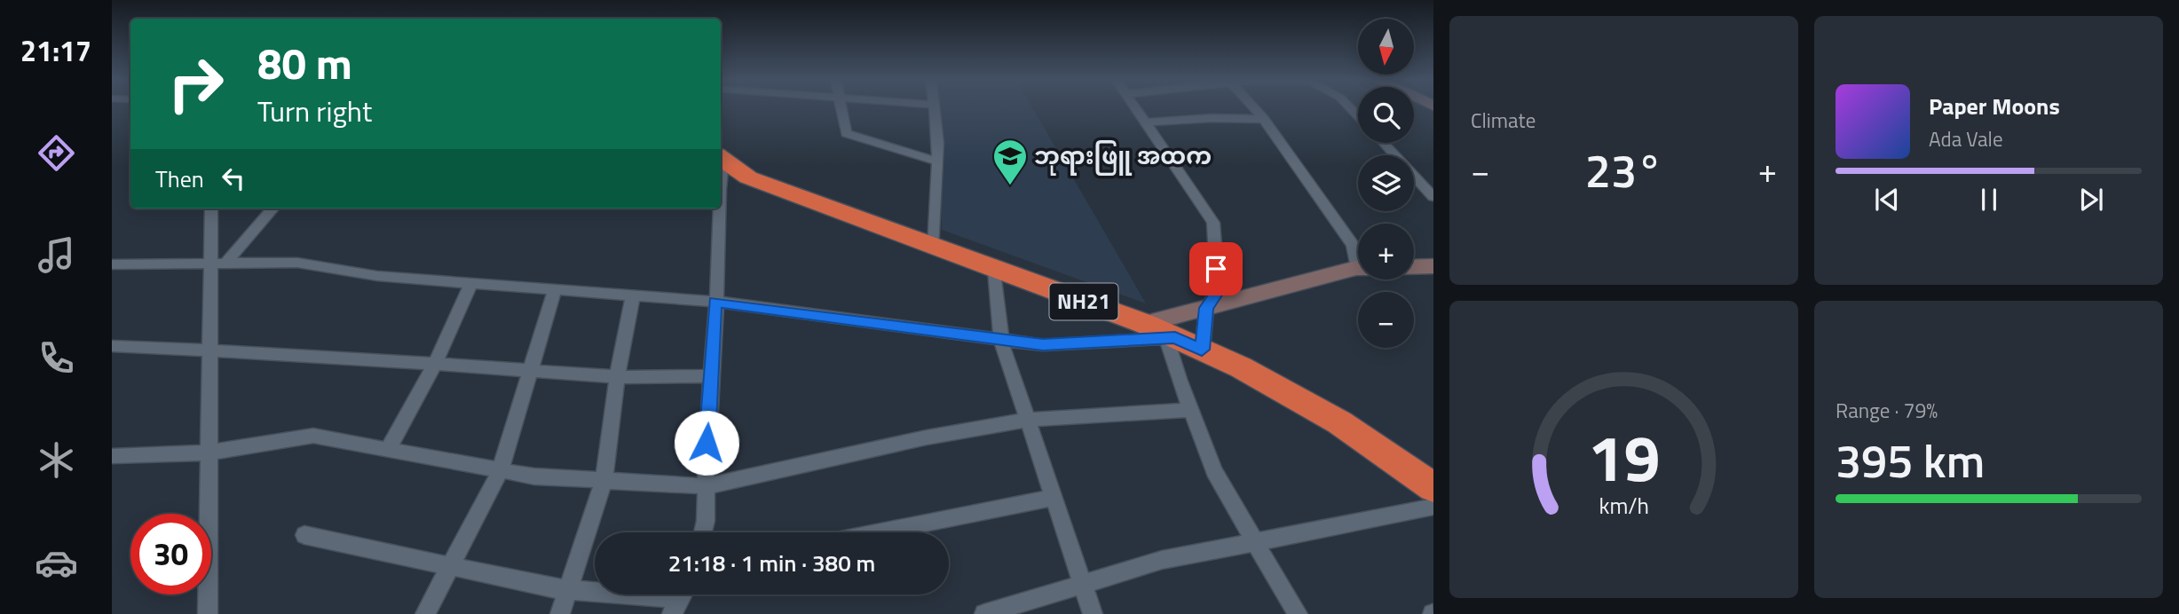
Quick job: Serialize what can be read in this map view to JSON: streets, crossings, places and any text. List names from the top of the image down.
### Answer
{
  "streets": {
    "highway": ["NH21"]
  },
  "places": {
    "school or university": ["ဘုရားဖြူ အထက"]
  },
  "north": "bottom",
  "page": {
    "tabs": "21:17",
    "tile": [
      "Climate",
      ["Range · 79%", "395 km"]
    ],
    "map_buttons": ["+", "−"],
    "turn": ["80 m", "Turn right"],
    "song": ["Paper Moons", "Ada Vale"],
    "heat": ["−", "23°", "+"],
    "then": "Then",
    "limit": "30",
    "trip": "21:18 · 1 min · 380 m",
    "gauge": ["19", "km/h"]
  }
}
